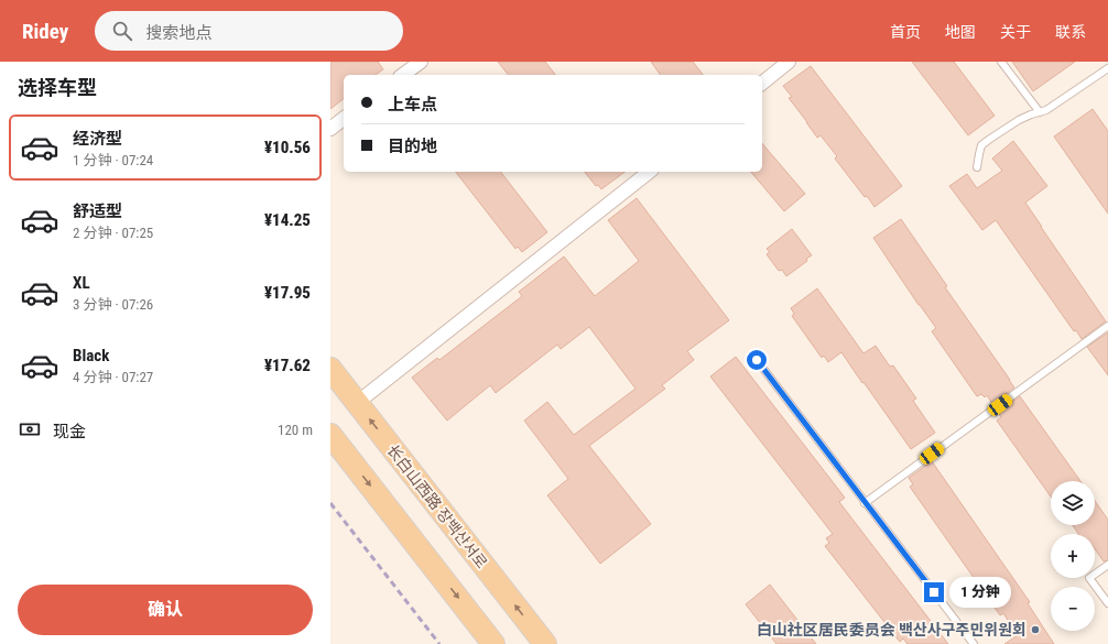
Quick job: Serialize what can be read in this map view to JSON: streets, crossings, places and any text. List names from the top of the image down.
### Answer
{
  "streets": {
    "main road": ["长白山西路 장백산서로"]
  },
  "places": ["白山社区居民委员会 백산사구주민위원회"],
  "page": {
    "header": "Ridey",
    "search": "搜索地点",
    "nav": [
      "首页",
      "地图",
      "关于",
      "联系"
    ],
    "heading": "选择车型",
    "banner": ["上车点", "目的地"],
    "list": [
      {
        "name": "经济型",
        "note": "1 分钟 · 07:24",
        "value": "¥10.56"
      },
      {
        "name": "舒适型",
        "note": "2 分钟 · 07:25",
        "value": "¥14.25"
      },
      {
        "name": "XL",
        "note": "3 分钟 · 07:26",
        "value": "¥17.95"
      },
      {
        "name": "Black",
        "note": "4 分钟 · 07:27",
        "value": "¥17.62"
      }
    ],
    "pay": ["现金", "120 m"],
    "map_buttons": ["+", "−"],
    "buttons": "确认",
    "bubble": "1 分钟"
  }
}
